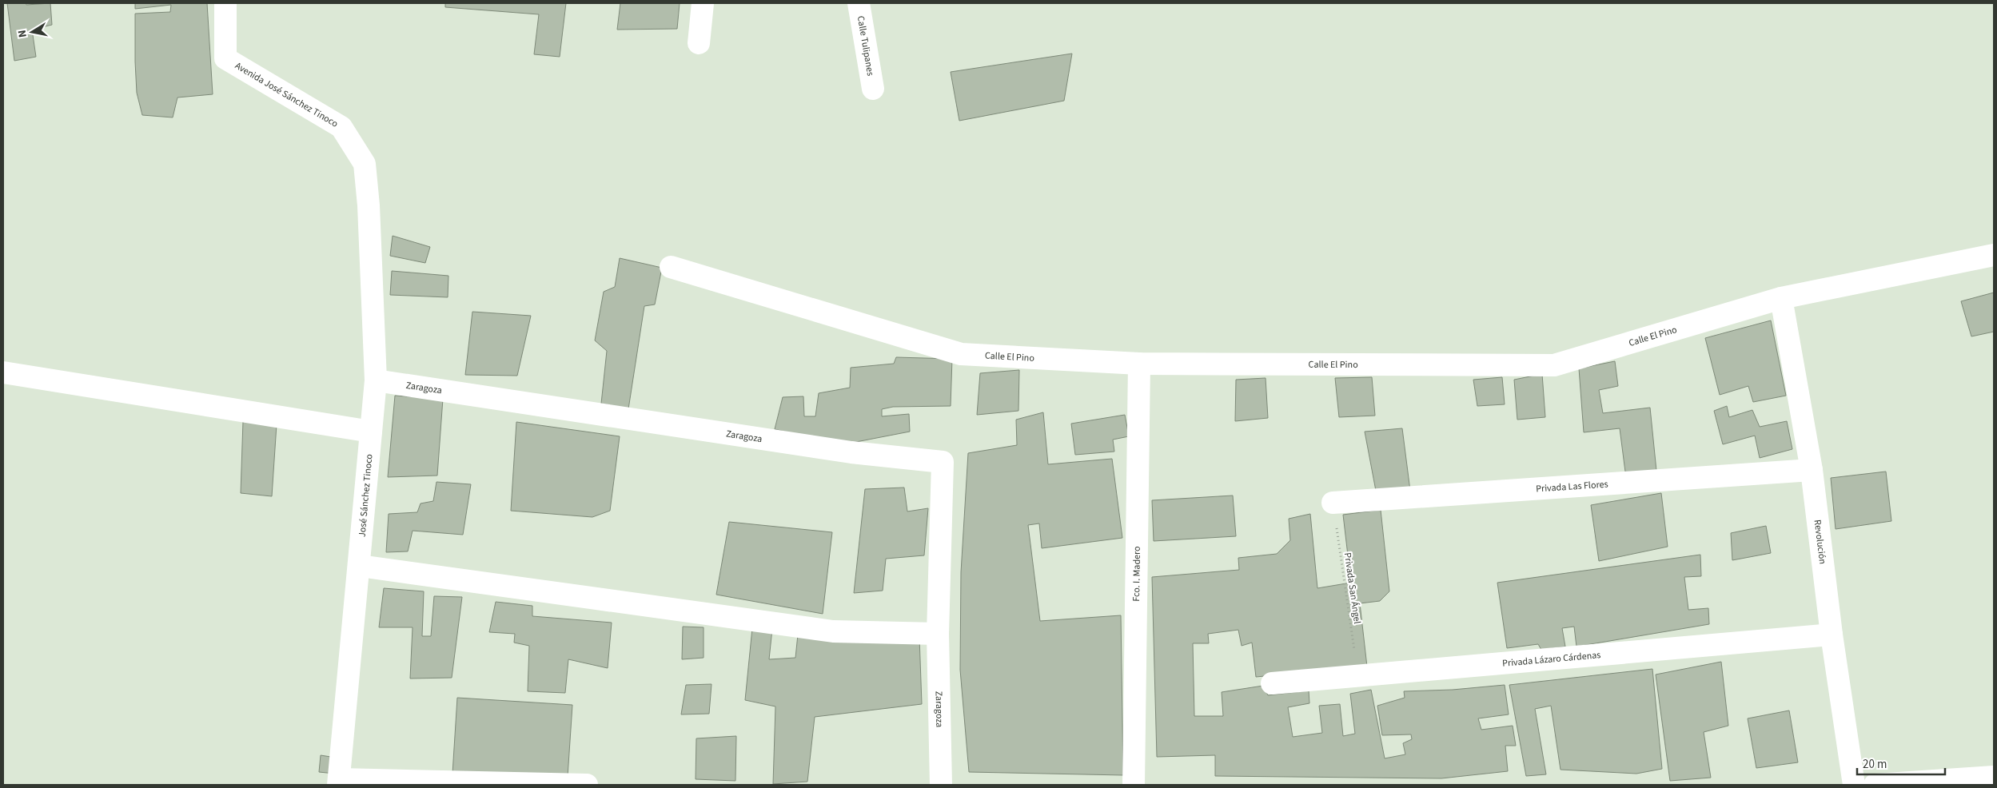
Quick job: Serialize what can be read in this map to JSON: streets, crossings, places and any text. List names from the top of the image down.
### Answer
{
  "streets": {
    "street": [
      "Calle Tulipanes",
      "Avenida José Sánchez Tinoco",
      "Calle El Pino",
      "Zaragoza",
      "Privada Las Flores",
      "José Sánchez Tinoco",
      "Revolución",
      "Fco. I. Madero",
      "Privada Lázaro Cárdenas"
    ],
    "path": ["Privada San Ángel"]
  },
  "crossings": [
    ["Avenida José Sánchez Tinoco", "José Sánchez Tinoco"],
    ["Calle El Pino", "Revolución"],
    ["Calle El Pino", "Fco. I. Madero"],
    ["Zaragoza", "José Sánchez Tinoco"],
    ["Privada Las Flores", "Revolución"],
    ["Privada Las Flores", "Privada San Ángel"],
    ["Revolución", "Privada Lázaro Cárdenas"],
    ["Privada San Ángel", "Privada Lázaro Cárdenas"]
  ],
  "scale_bar": "20 m",
  "north": "left"
}
